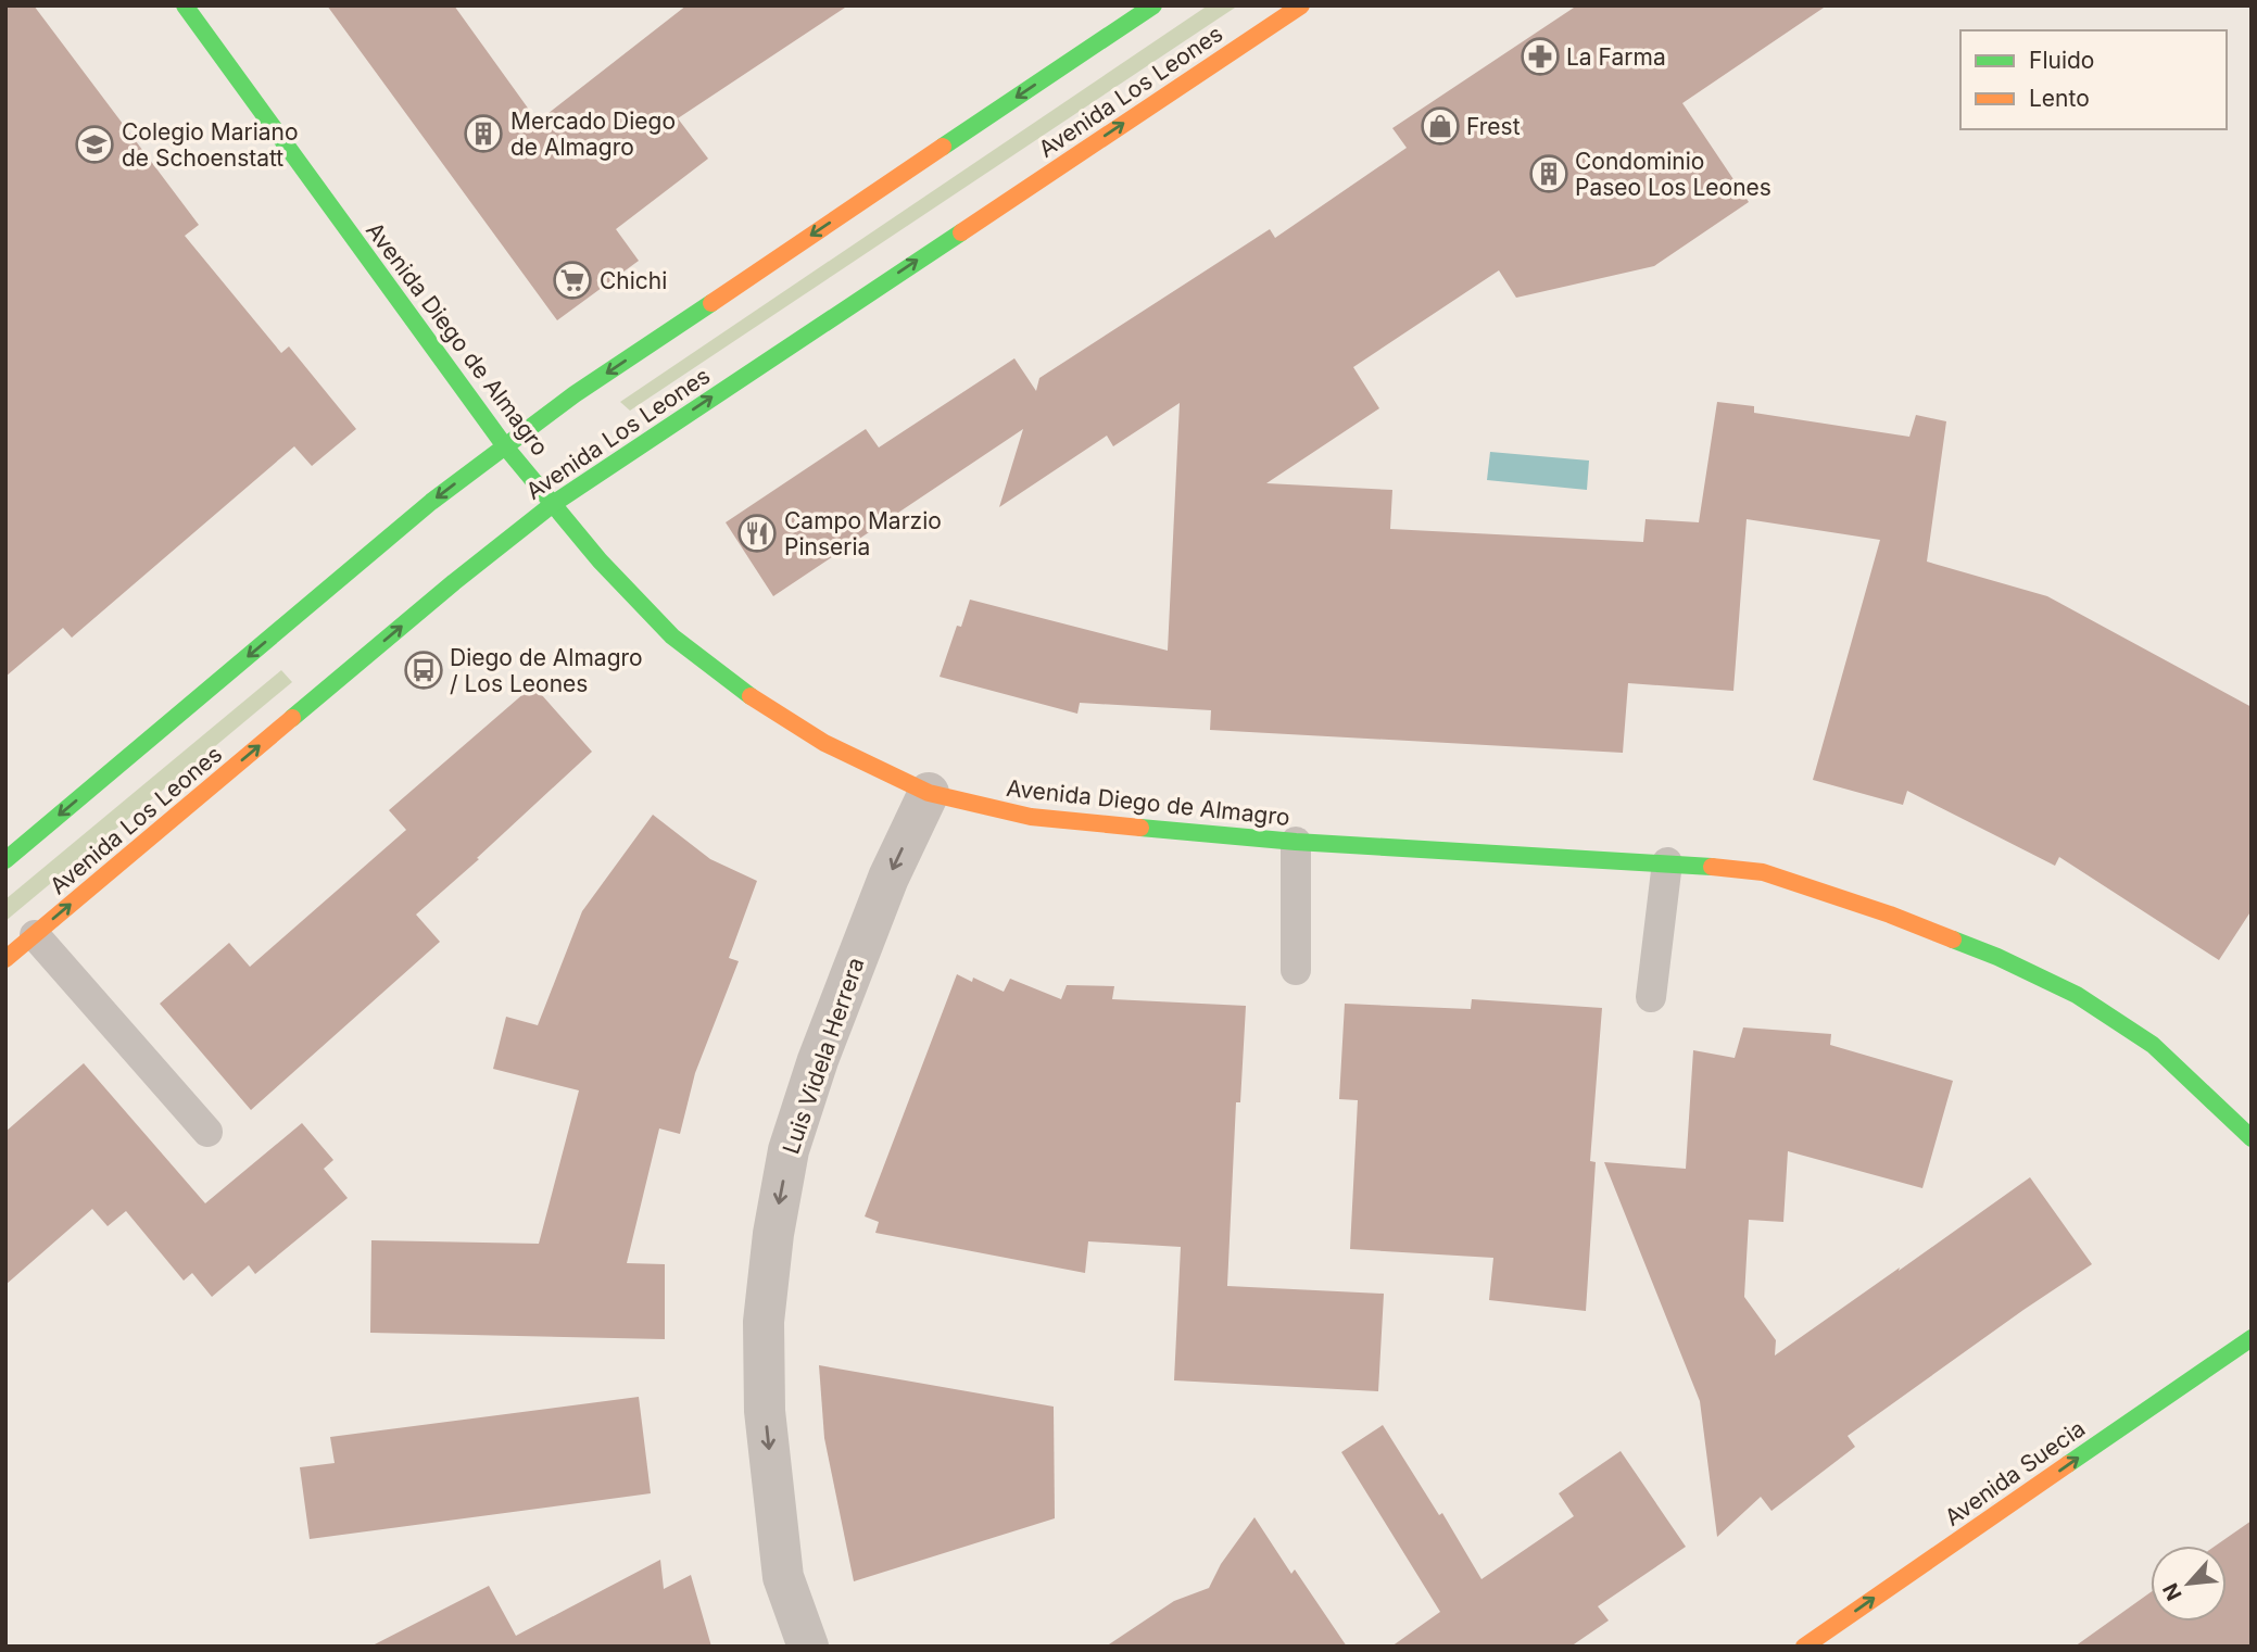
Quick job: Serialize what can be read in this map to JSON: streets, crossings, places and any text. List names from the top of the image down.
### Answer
{
  "streets": {
    "street": [
      "Avenida Los Leones",
      "Avenida Diego de Almagro",
      "Luis Videla Herrera",
      "Avenida Suecia"
    ]
  },
  "crossings": [
    ["Avenida Los Leones", "Avenida Diego de Almagro"],
    ["Avenida Diego de Almagro", "Luis Videla Herrera"]
  ],
  "one_way": ["Luis Videla Herrera", "Avenida Suecia"],
  "places": {
    "pharmacy": ["La Farma"],
    "shop": ["Frest"],
    "building": ["Mercado Diego de Almagro", "Condominio Paseo Los Leones"],
    "school or university": ["Colegio Mariano de Schoenstatt"],
    "supermarket": ["Chichi"],
    "restaurant": ["Campo Marzio Pinseria"],
    "bus stop": ["Diego de Almagro / Los Leones"]
  },
  "legend": ["Fluido", "Lento"],
  "north": "bottom left"
}
